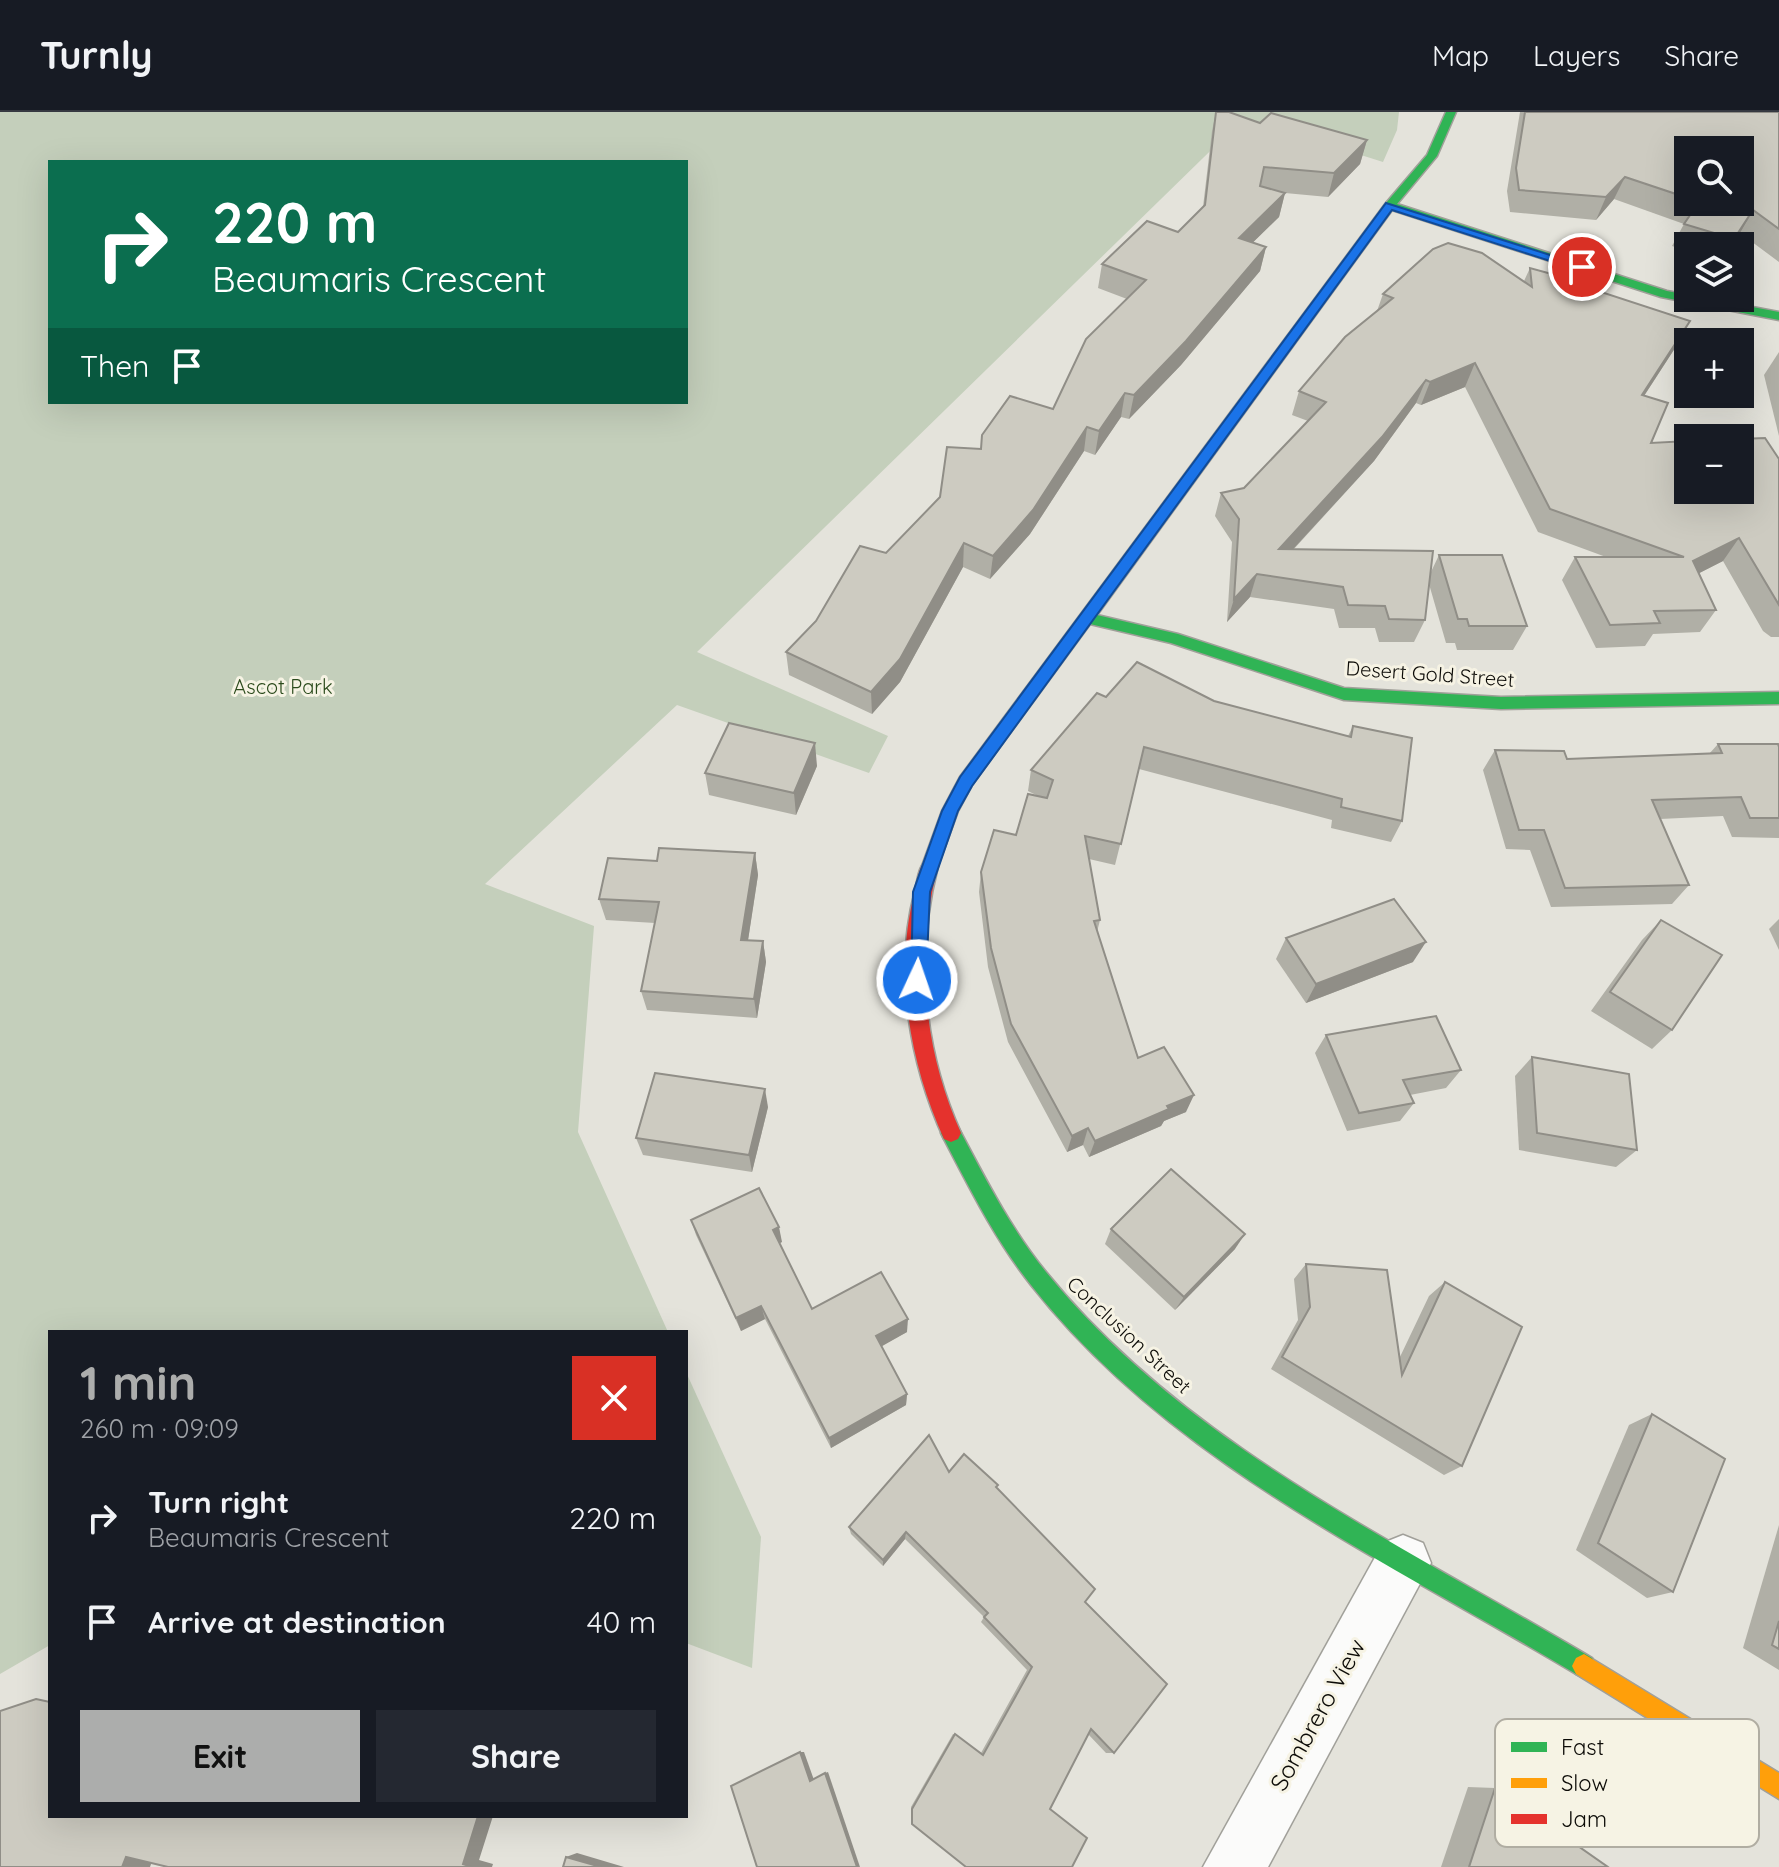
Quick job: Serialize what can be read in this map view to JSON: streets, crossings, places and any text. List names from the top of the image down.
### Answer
{
  "streets": {
    "street": ["Desert Gold Street", "Conclusion Street", "Sombrero View"]
  },
  "crossings": [
    ["Desert Gold Street", "Conclusion Street"],
    ["Conclusion Street", "Sombrero View"]
  ],
  "parks": ["Ascot Park"],
  "legend": ["Fast", "Slow", "Jam"],
  "page": {
    "header": "Turnly",
    "nav": ["Map", "Layers", "Share"],
    "map_buttons": ["+", "−"],
    "turn": ["220 m", "Beaumaris Crescent"],
    "then": "Then",
    "heading": ["1 min", "260 m · 09:09"],
    "list": [
      {
        "name": "Turn right",
        "note": "Beaumaris Crescent",
        "value": "220 m"
      },
      {
        "name": "Arrive at destination",
        "value": "40 m"
      }
    ],
    "buttons": ["Exit", "Share"]
  }
}
